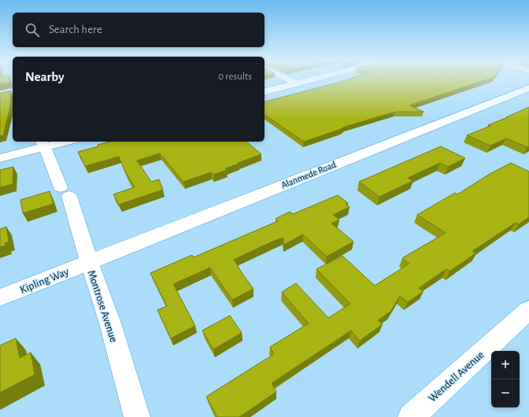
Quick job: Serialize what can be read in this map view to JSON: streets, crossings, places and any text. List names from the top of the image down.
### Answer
{
  "streets": {
    "street": [
      "Alanmede Road",
      "Kipling Way",
      "Montrose Avenue",
      "Wendell Avenue"
    ]
  },
  "crossings": [
    ["Alanmede Road", "Kipling Way"],
    ["Alanmede Road", "Montrose Avenue"],
    ["Kipling Way", "Montrose Avenue"]
  ],
  "page": {
    "search": "Search here",
    "heading": ["Nearby", "0 results"],
    "map_buttons": ["+", "−"]
  }
}
